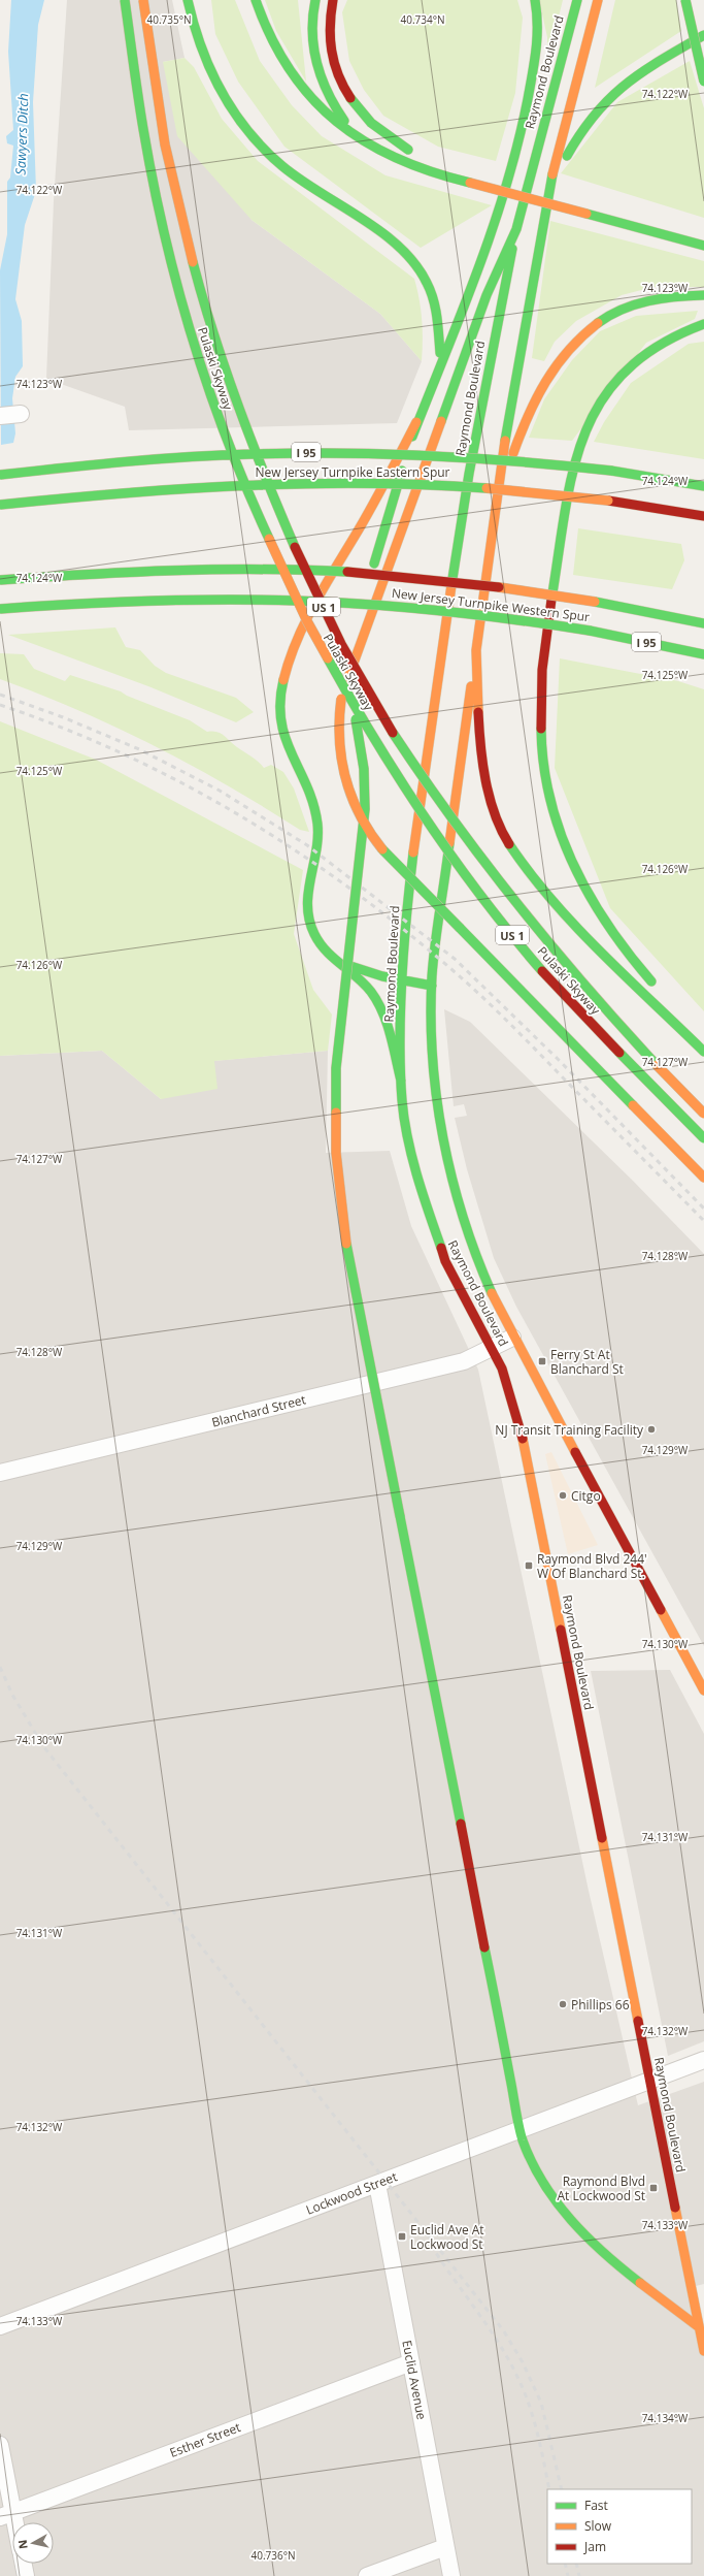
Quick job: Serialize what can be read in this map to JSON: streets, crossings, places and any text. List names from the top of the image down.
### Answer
{
  "streets": {
    "main road": [
      "Raymond Boulevard",
      "Pulaski Skyway",
      "I 95",
      "New Jersey Turnpike Eastern Spur",
      "New Jersey Turnpike Western Spur",
      "US 1"
    ],
    "street": [
      "Blanchard Street",
      "Lockwood Street",
      "Euclid Avenue",
      "Esther Street"
    ]
  },
  "crossings": [
    ["Raymond Boulevard", "Blanchard Street"],
    ["Raymond Boulevard", "Lockwood Street"],
    ["Lockwood Street", "Euclid Avenue"],
    ["Euclid Avenue", "Esther Street"]
  ],
  "water": ["Sawyers Ditch"],
  "places": {
    "transit": [
      "Ferry St At Blanchard St",
      "Raymond Blvd 244' W Of Blanchard St.",
      "Raymond Blvd At Lockwood St",
      "Euclid Ave At Lockwood St"
    ],
    "other": ["NJ Transit Training Facility", "Citgo", "Phillips 66"]
  },
  "legend": ["Fast", "Slow", "Jam"],
  "north": "left",
  "coordinates": [
    "40.735°N",
    "40.734°N",
    "74.122°W",
    "74.123°W",
    "74.124°W",
    "74.125°W",
    "74.126°W",
    "74.127°W",
    "74.128°W",
    "74.129°W",
    "74.130°W",
    "74.131°W",
    "74.132°W",
    "74.133°W",
    "74.134°W",
    "40.736°N"
  ]
}
